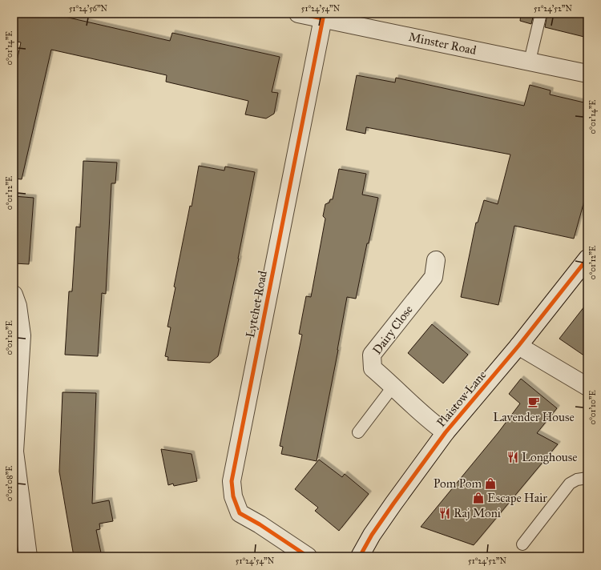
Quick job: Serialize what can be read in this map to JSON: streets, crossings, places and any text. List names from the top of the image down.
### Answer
{
  "streets": {
    "street": [
      "Minster Road",
      "Lytchet Road",
      "Dairy Close",
      "Plaistow Lane"
    ]
  },
  "crossings": [
    ["Minster Road", "Lytchet Road"],
    ["Dairy Close", "Plaistow Lane"]
  ],
  "places": {
    "cafe": ["Lavender House"],
    "restaurant": ["Longhouse", "Raj Moni"],
    "shop": ["Pom Pom", "Escape Hair"]
  },
  "coordinates": [
    "51°24'56\"N",
    "51°24'54\"N",
    "51°24'52\"N",
    "0°01'14\"E",
    "0°01'12\"E",
    "0°01'10\"E",
    "0°01'08\"E"
  ]
}
